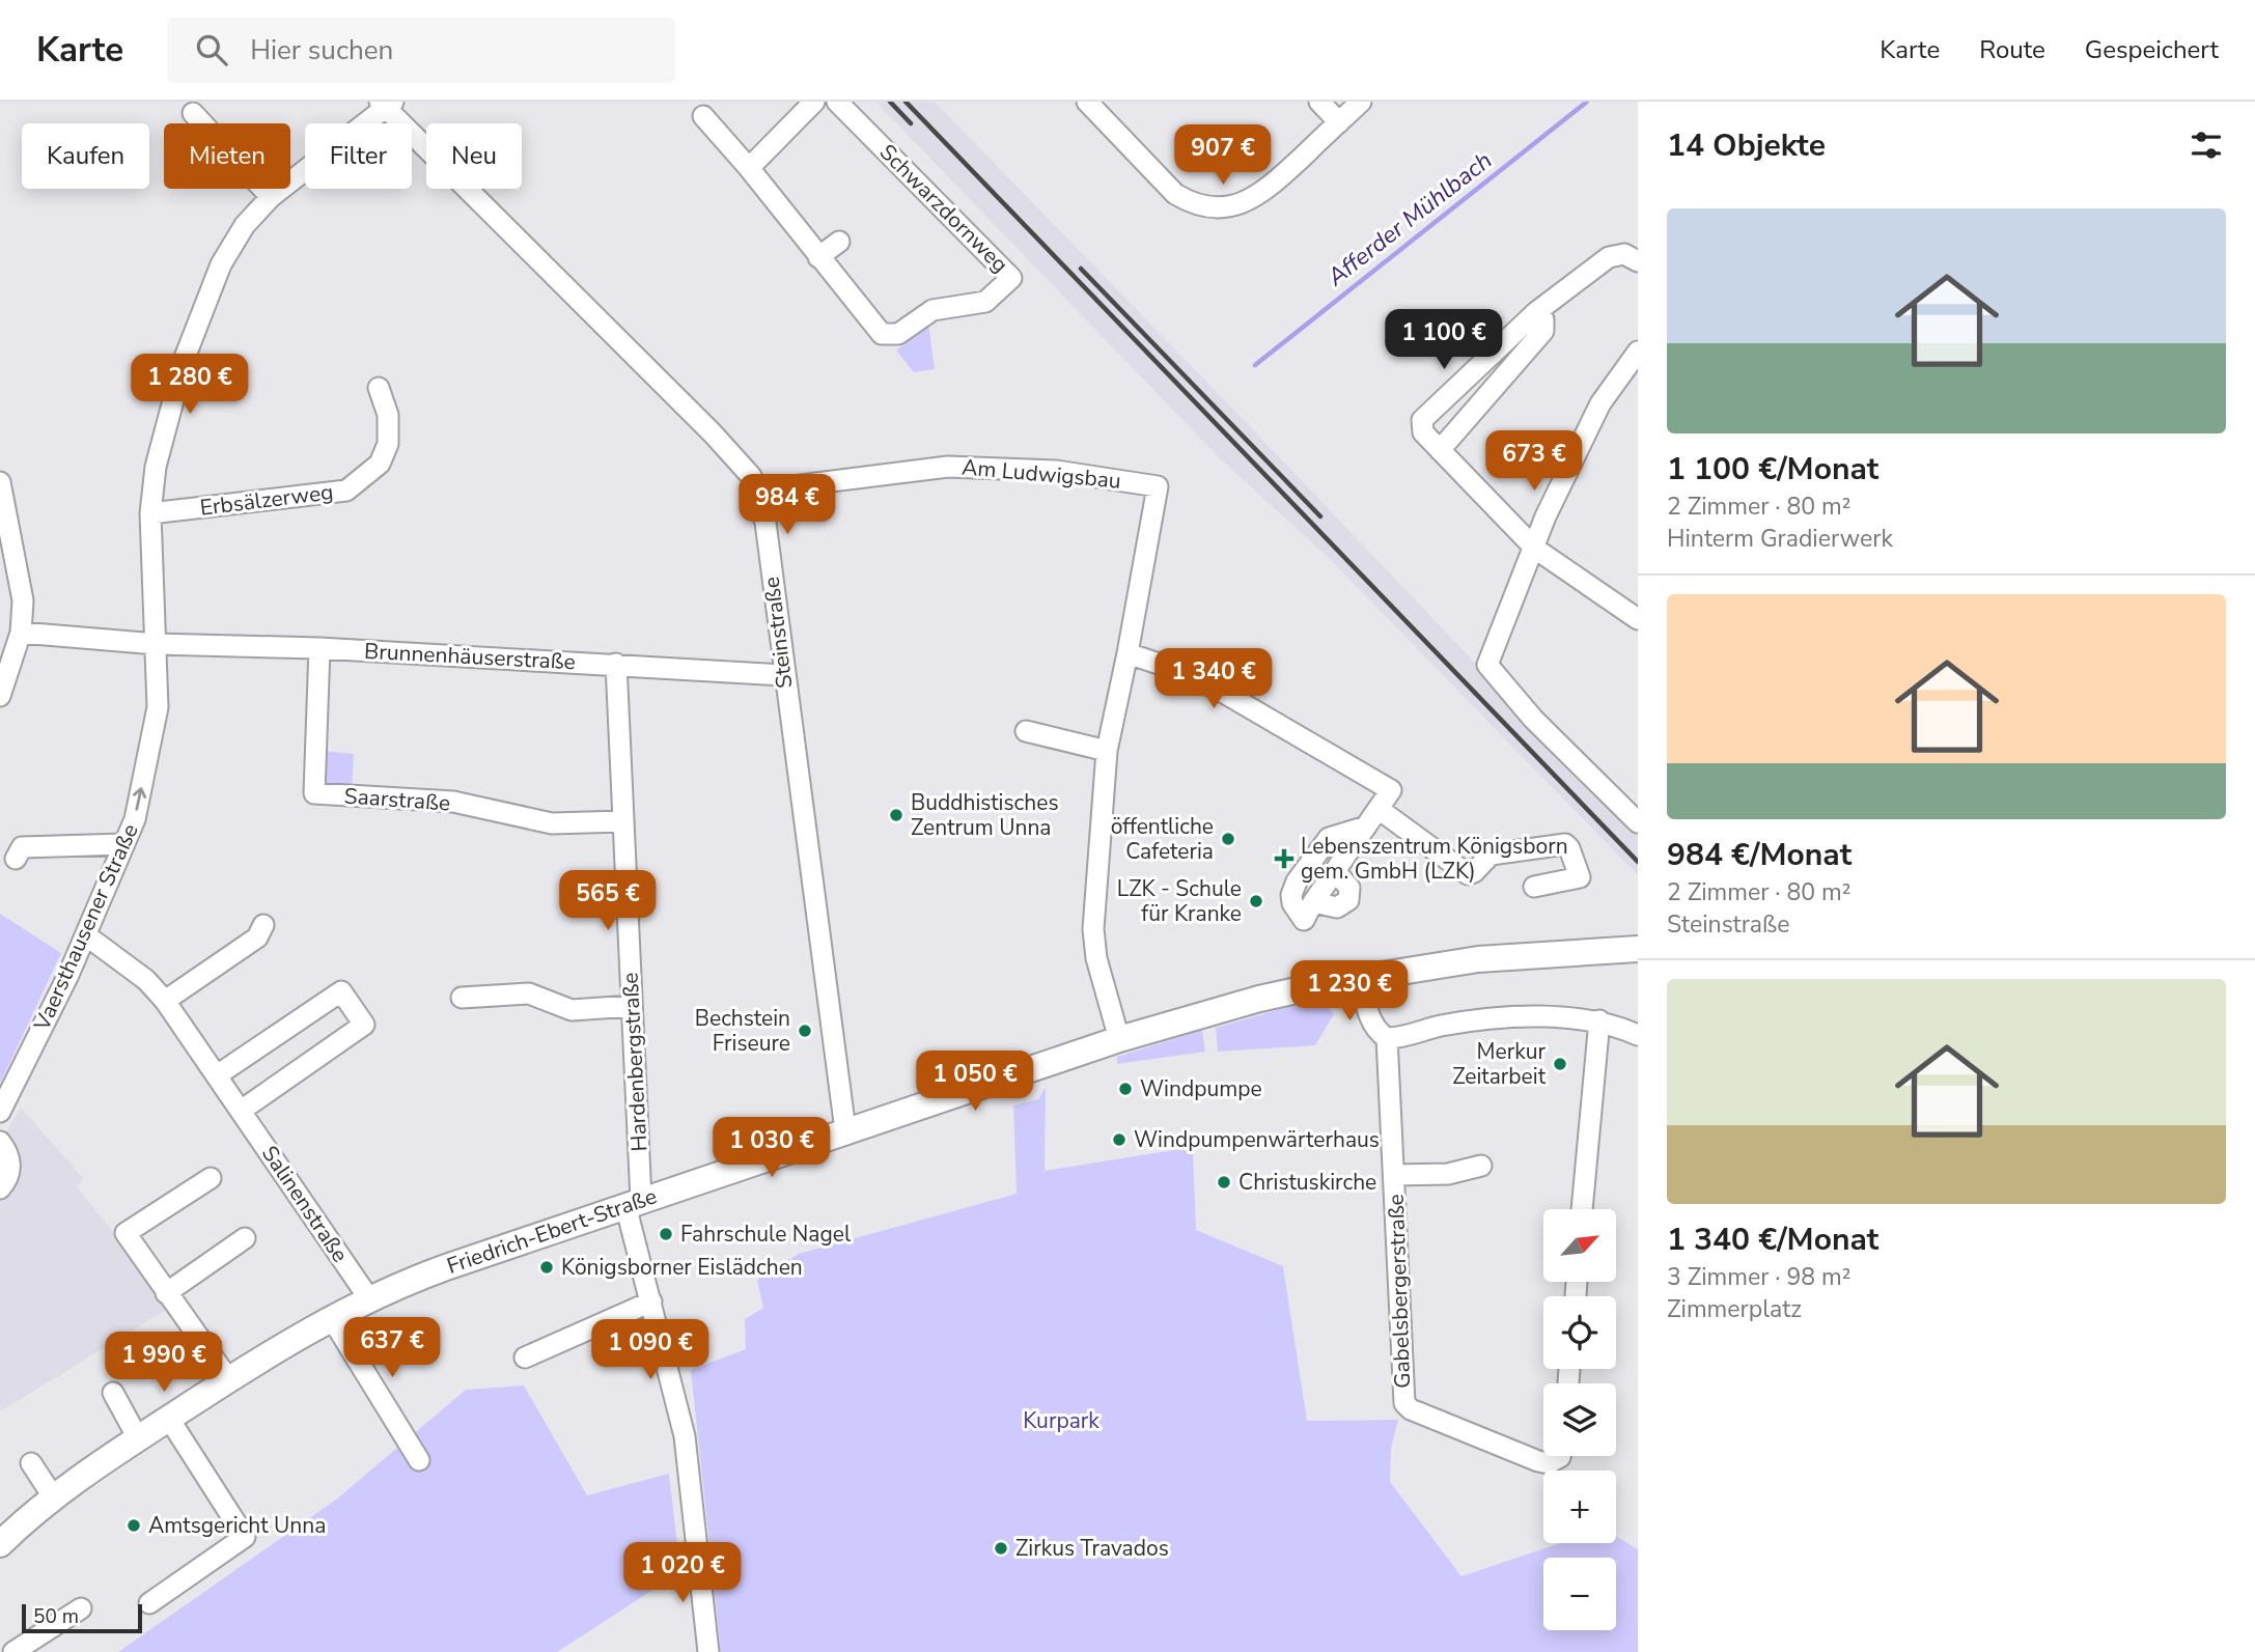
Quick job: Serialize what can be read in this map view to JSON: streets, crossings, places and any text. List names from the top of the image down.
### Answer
{
  "streets": {
    "main road": ["Friedrich-Ebert-Straße"],
    "street": [
      "Schwarzdornweg",
      "Am Ludwigsbau",
      "Erbsälzerweg",
      "Steinstraße",
      "Brunnenhäuserstraße",
      "Saarstraße",
      "Vaersthausener Straße",
      "Hardenbergstraße",
      "Salinenstraße",
      "Gabelsbergerstraße"
    ]
  },
  "crossings": [
    ["Am Ludwigsbau", "Steinstraße"],
    ["Erbsälzerweg", "Vaersthausener Straße"],
    ["Steinstraße", "Brunnenhäuserstraße"],
    ["Steinstraße", "Vaersthausener Straße"],
    ["Steinstraße", "Friedrich-Ebert-Straße"],
    ["Brunnenhäuserstraße", "Saarstraße"],
    ["Brunnenhäuserstraße", "Vaersthausener Straße"],
    ["Brunnenhäuserstraße", "Hardenbergstraße"],
    ["Saarstraße", "Hardenbergstraße"],
    ["Vaersthausener Straße", "Salinenstraße"],
    ["Hardenbergstraße", "Friedrich-Ebert-Straße"],
    ["Salinenstraße", "Friedrich-Ebert-Straße"]
  ],
  "water": ["Afferder Mühlbach"],
  "parks": ["Kurpark"],
  "places": {
    "other": [
      "Buddhistisches Zentrum Unna",
      "öffentliche Cafeteria",
      "LZK - Schule für Kranke",
      "Bechstein Friseure",
      "Merkur Zeitarbeit",
      "Windpumpe",
      "Windpumpenwärterhaus",
      "Christuskirche",
      "Fahrschule Nagel",
      "Königsborner Eislädchen",
      "Amtsgericht Unna",
      "Zirkus Travados"
    ],
    "health": ["Lebenszentrum Königsborn gem. GmbH (LZK)"]
  },
  "scale_bar": "50 m",
  "north": "top right",
  "page": {
    "header": "Karte",
    "search": "Hier suchen",
    "nav": ["Karte", "Route", "Gespeichert"],
    "heading": "14 Objekte",
    "chip": [
      "Kaufen",
      "Mieten",
      "Filter",
      "Neu"
    ],
    "price": [
      "907 €",
      "1 100 €",
      "1 280 €",
      "673 €",
      "984 €",
      "1 340 €",
      "565 €",
      "1 230 €",
      "1 050 €",
      "1 030 €",
      "637 €",
      "1 090 €",
      "1 990 €",
      "1 020 €"
    ],
    "list": [
      {
        "name": "1 100 €/Monat",
        "note": "2 Zimmer · 80 m² · Hinterm Gradierwerk"
      },
      {
        "name": "984 €/Monat",
        "note": "2 Zimmer · 80 m² · Steinstraße"
      },
      {
        "name": "1 340 €/Monat",
        "note": "3 Zimmer · 98 m² · Zimmerplatz"
      }
    ],
    "map_buttons": ["+", "−"],
    "scale": "50 m"
  }
}
